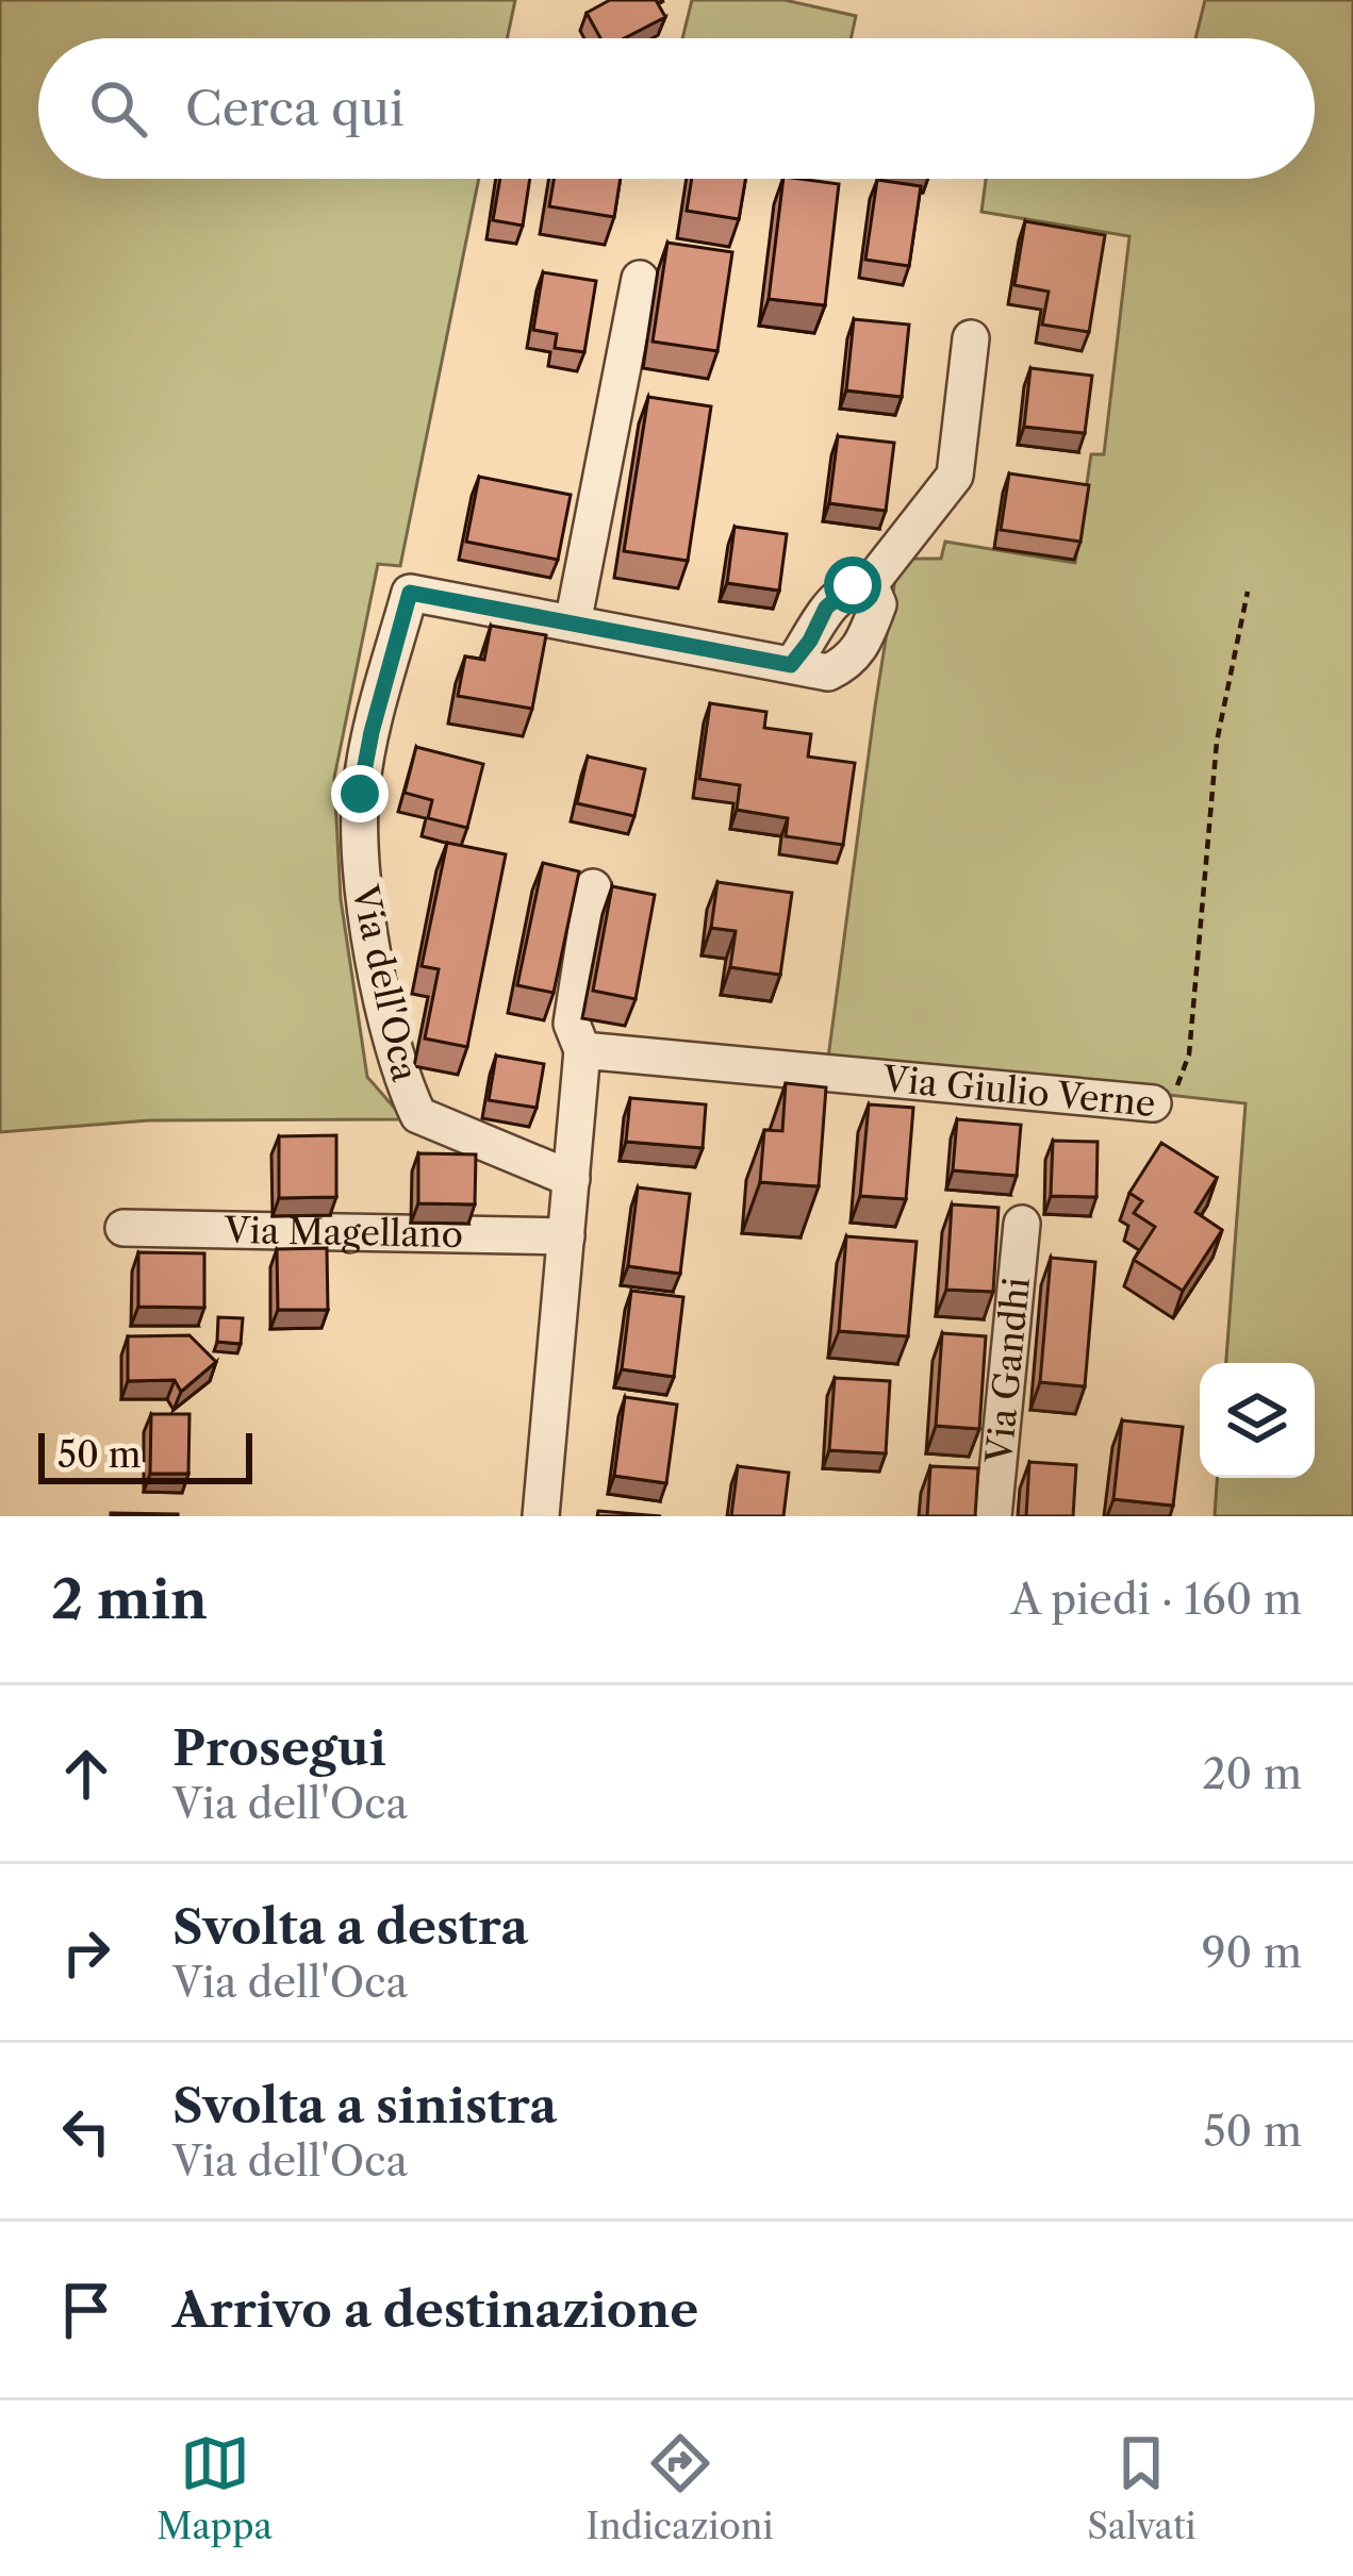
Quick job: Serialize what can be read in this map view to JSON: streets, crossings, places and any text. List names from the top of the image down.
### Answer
{
  "streets": {
    "street": [
      "Via dell'Oca",
      "Via Giulio Verne",
      "Via Magellano",
      "Via Gandhi"
    ]
  },
  "scale_bar": "50 m",
  "page": {
    "search": "Cerca qui",
    "scale": "50 m",
    "heading": ["2 min", "A piedi · 160 m"],
    "list": [
      ["Prosegui", "Via dell'Oca", "20 m"],
      ["Svolta a destra", "Via dell'Oca", "90 m"],
      ["Svolta a sinistra", "Via dell'Oca", "50 m"],
      "Arrivo a destinazione"
    ],
    "nav": ["Mappa", "Indicazioni", "Salvati"]
  }
}
